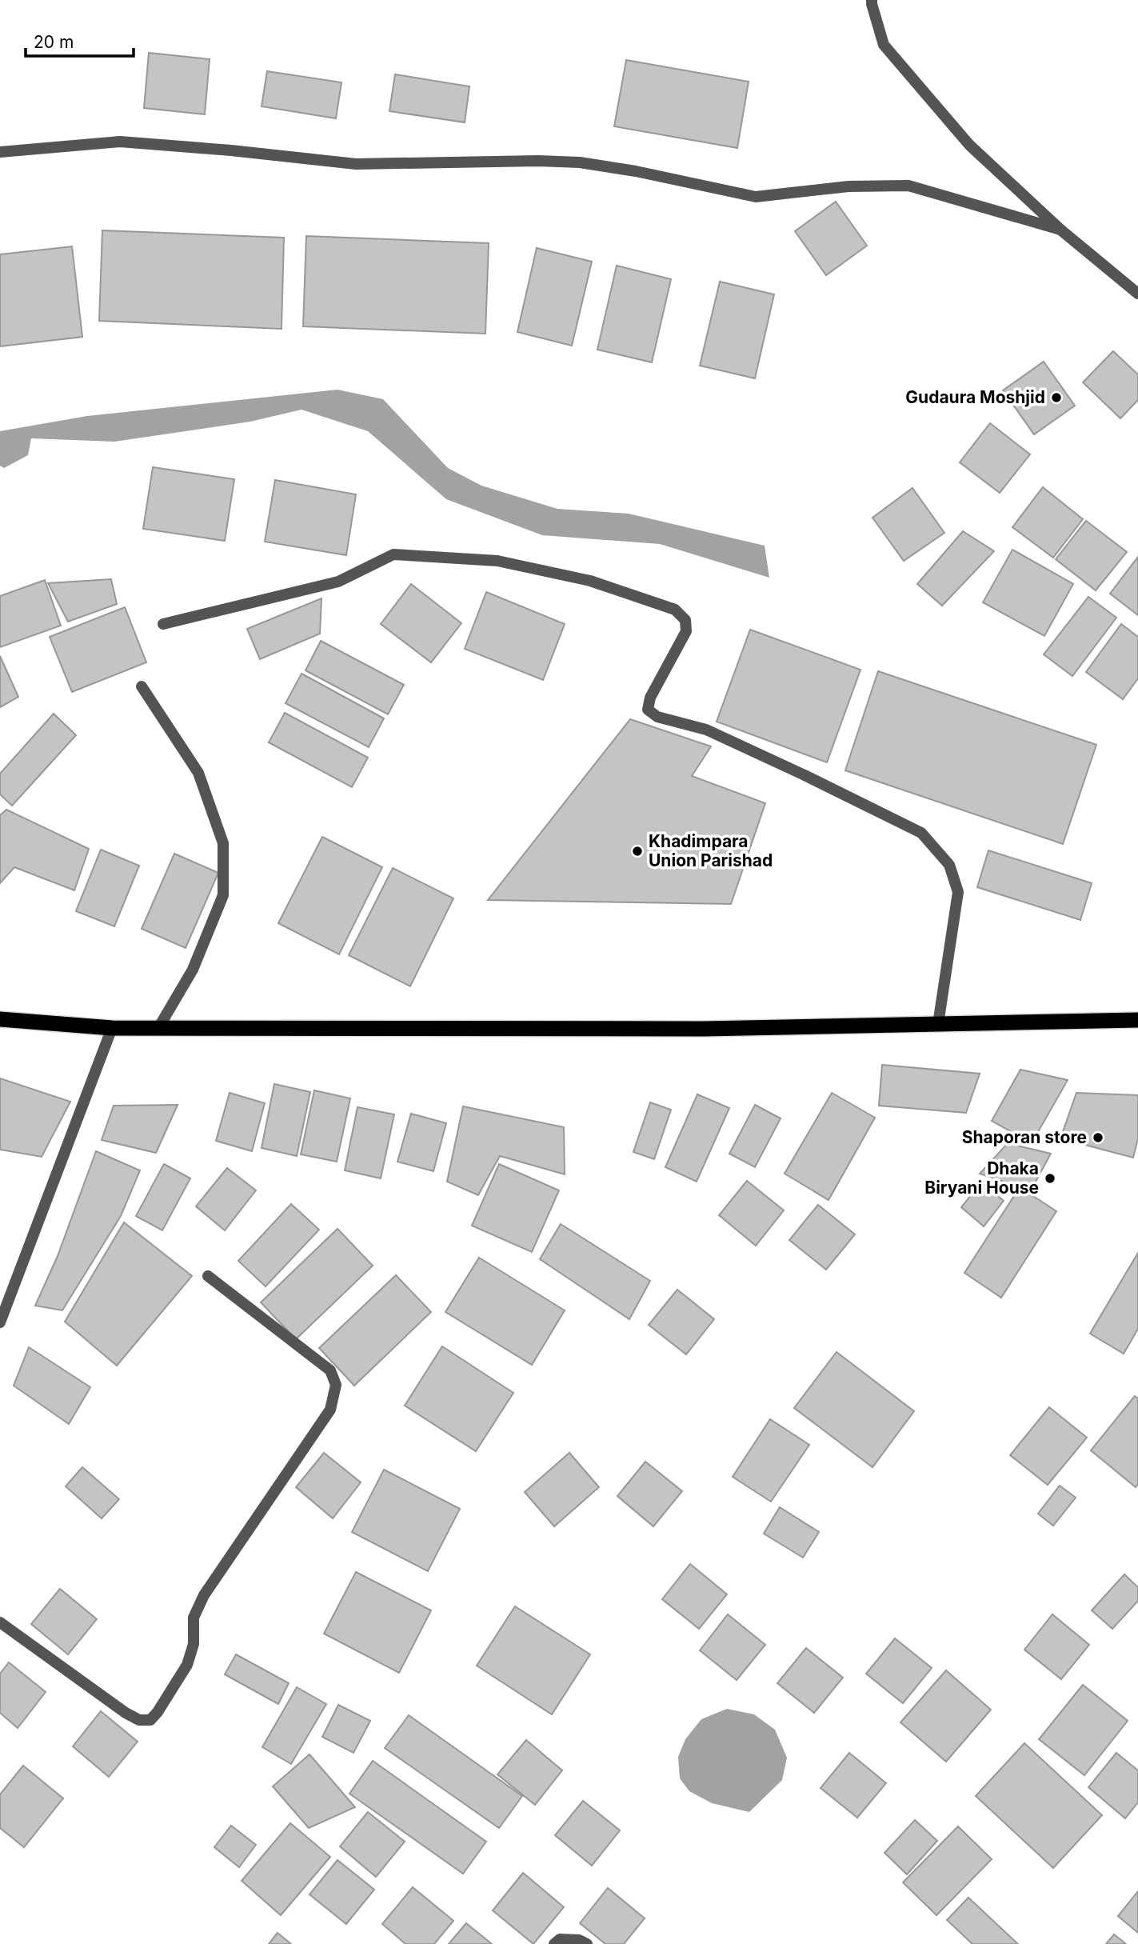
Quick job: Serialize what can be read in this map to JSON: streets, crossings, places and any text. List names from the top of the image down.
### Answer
{
  "places": [
    "Gudaura Moshjid",
    "Khadimpara Union Parishad",
    "Shaporan store",
    "Dhaka Biryani House"
  ],
  "scale_bar": "20 m"
}
